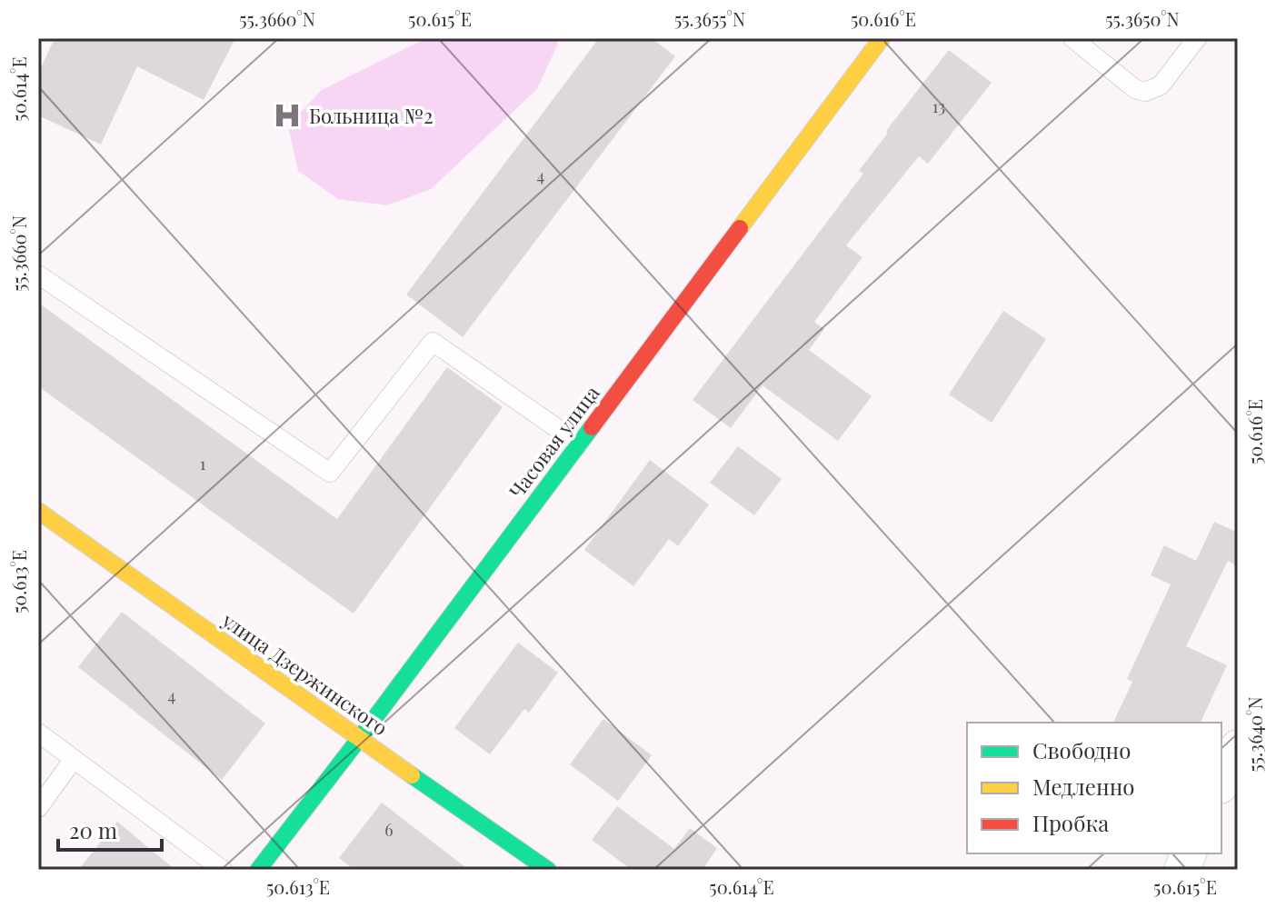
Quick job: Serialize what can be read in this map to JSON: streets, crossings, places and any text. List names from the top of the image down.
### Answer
{
  "streets": {
    "street": ["Часовая улица", "улица Дзержинского"]
  },
  "crossings": [
    ["Часовая улица", "улица Дзержинского"]
  ],
  "places": {
    "hospital": ["Больница №2"]
  },
  "house_numbers": [
    "13",
    "4",
    "1",
    "4",
    "6"
  ],
  "legend": ["Свободно", "Медленно", "Пробка"],
  "scale_bar": "20 m",
  "coordinates": [
    "55.3660°N",
    "50.615°E",
    "55.3655°N",
    "50.616°E",
    "55.3650°N",
    "50.614°E",
    "50.613°E",
    "55.3640°N"
  ]
}
